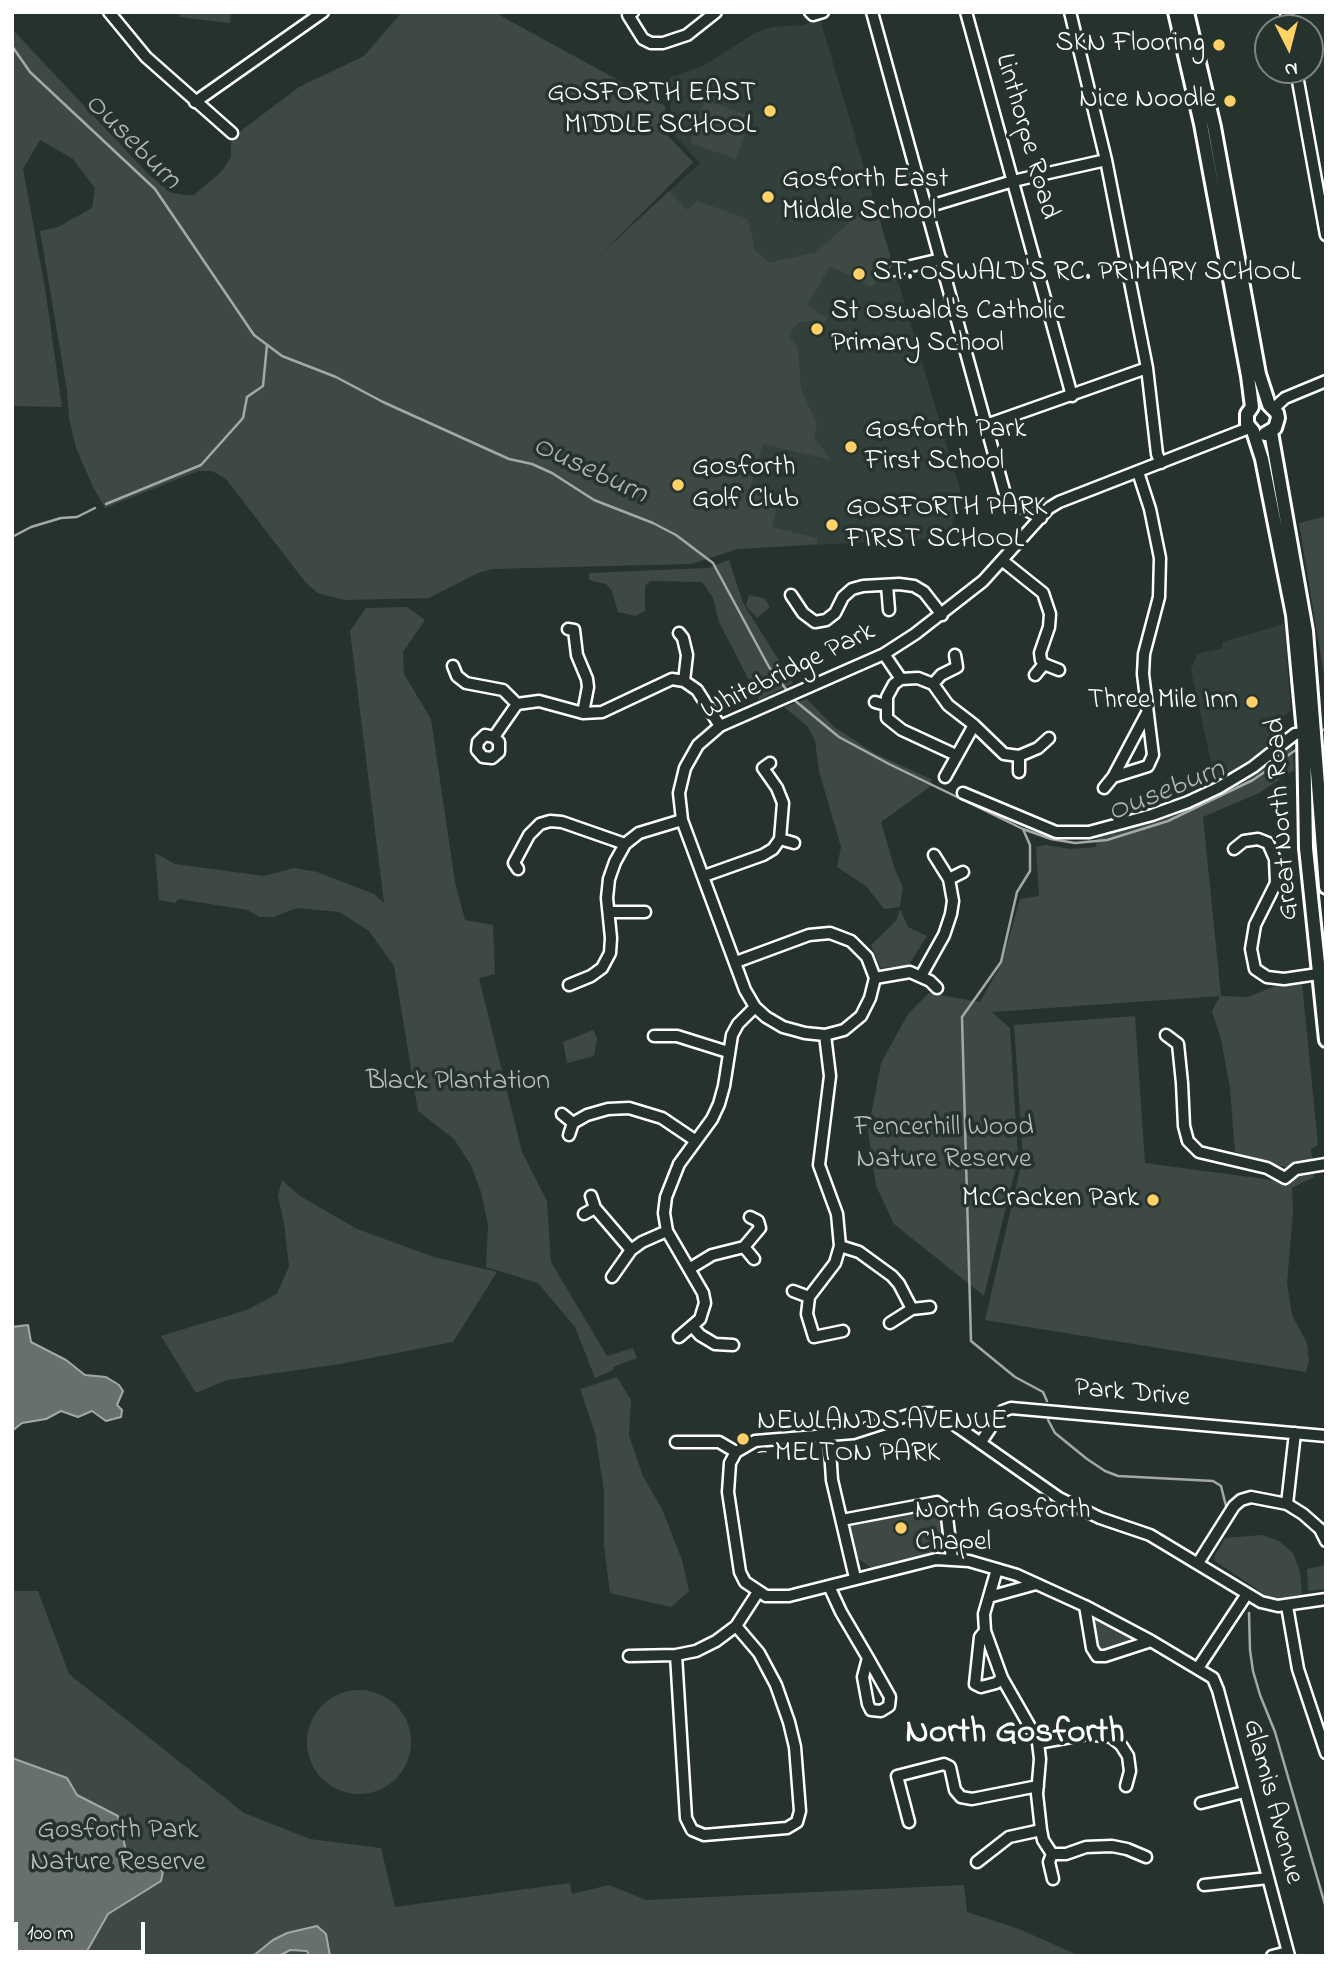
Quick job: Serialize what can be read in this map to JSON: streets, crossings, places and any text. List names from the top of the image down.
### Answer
{
  "streets": {
    "main road": ["Great North Road"],
    "street": [
      "Linthorpe Road",
      "Whitebridge Park",
      "Park Drive",
      "Glamis Avenue"
    ]
  },
  "crossings": [
    ["Whitebridge Park", "Great North Road"]
  ],
  "districts": ["North Gosforth"],
  "water": ["Ouseburn"],
  "parks": ["Black Plantation", "Fencerhill Wood Nature Reserve", "Gosforth Park Nature Reserve"],
  "places": [
    "SKN Flooring",
    "Nice Noodle",
    "GOSFORTH EAST MIDDLE SCHOOL",
    "Gosforth East Middle School",
    "ST. OSWALD'S RC. PRIMARY SCHOOL",
    "St Oswald's Catholic Primary School",
    "Gosforth Park First School",
    "Gosforth Golf Club",
    "GOSFORTH PARK FIRST SCHOOL",
    "Three Mile Inn",
    "McCracken Park",
    "NEWLANDS AVENUE - MELTON PARK",
    "North Gosforth Chapel"
  ],
  "scale_bar": "100 m",
  "north": "bottom"
}
